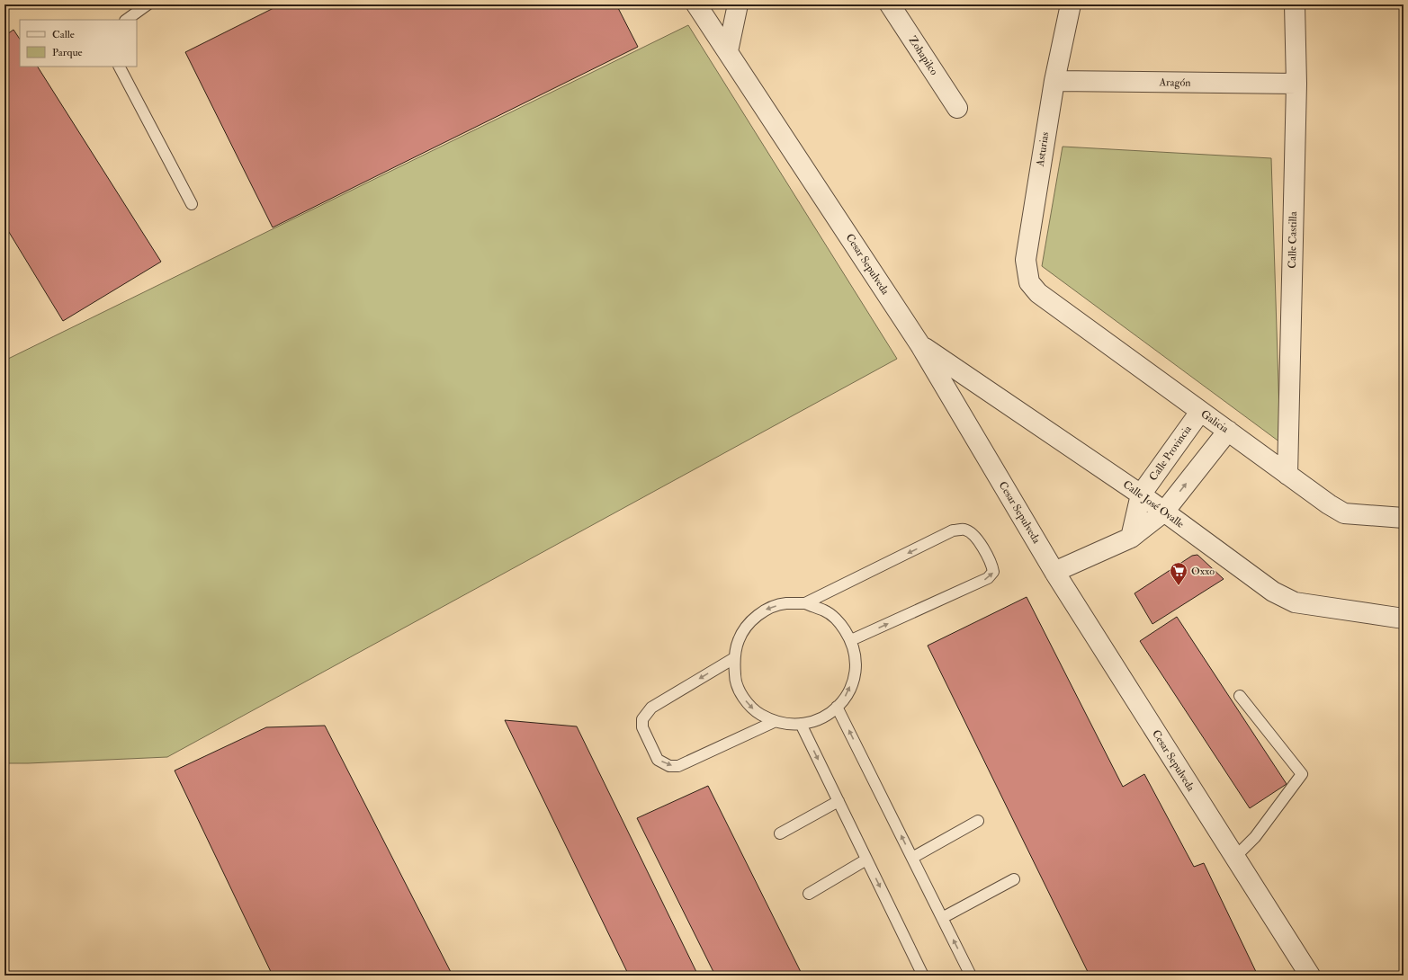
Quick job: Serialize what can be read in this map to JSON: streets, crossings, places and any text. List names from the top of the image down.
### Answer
{
  "streets": {
    "street": [
      "Zohapilco",
      "Aragón",
      "Asturias",
      "Calle Castilla",
      "Cesar Sepulveda",
      "Galicia",
      "Calle Provincia",
      "Calle José Ovalle"
    ]
  },
  "crossings": [
    ["Aragón", "Asturias"],
    ["Aragón", "Calle Castilla"],
    ["Asturias", "Galicia"],
    ["Calle Castilla", "Galicia"],
    ["Cesar Sepulveda", "Calle José Ovalle"],
    ["Galicia", "Calle Provincia"],
    ["Calle Provincia", "Calle José Ovalle"]
  ],
  "places": {
    "supermarket": ["Oxxo"]
  },
  "legend": ["Calle", "Parque"]
}
